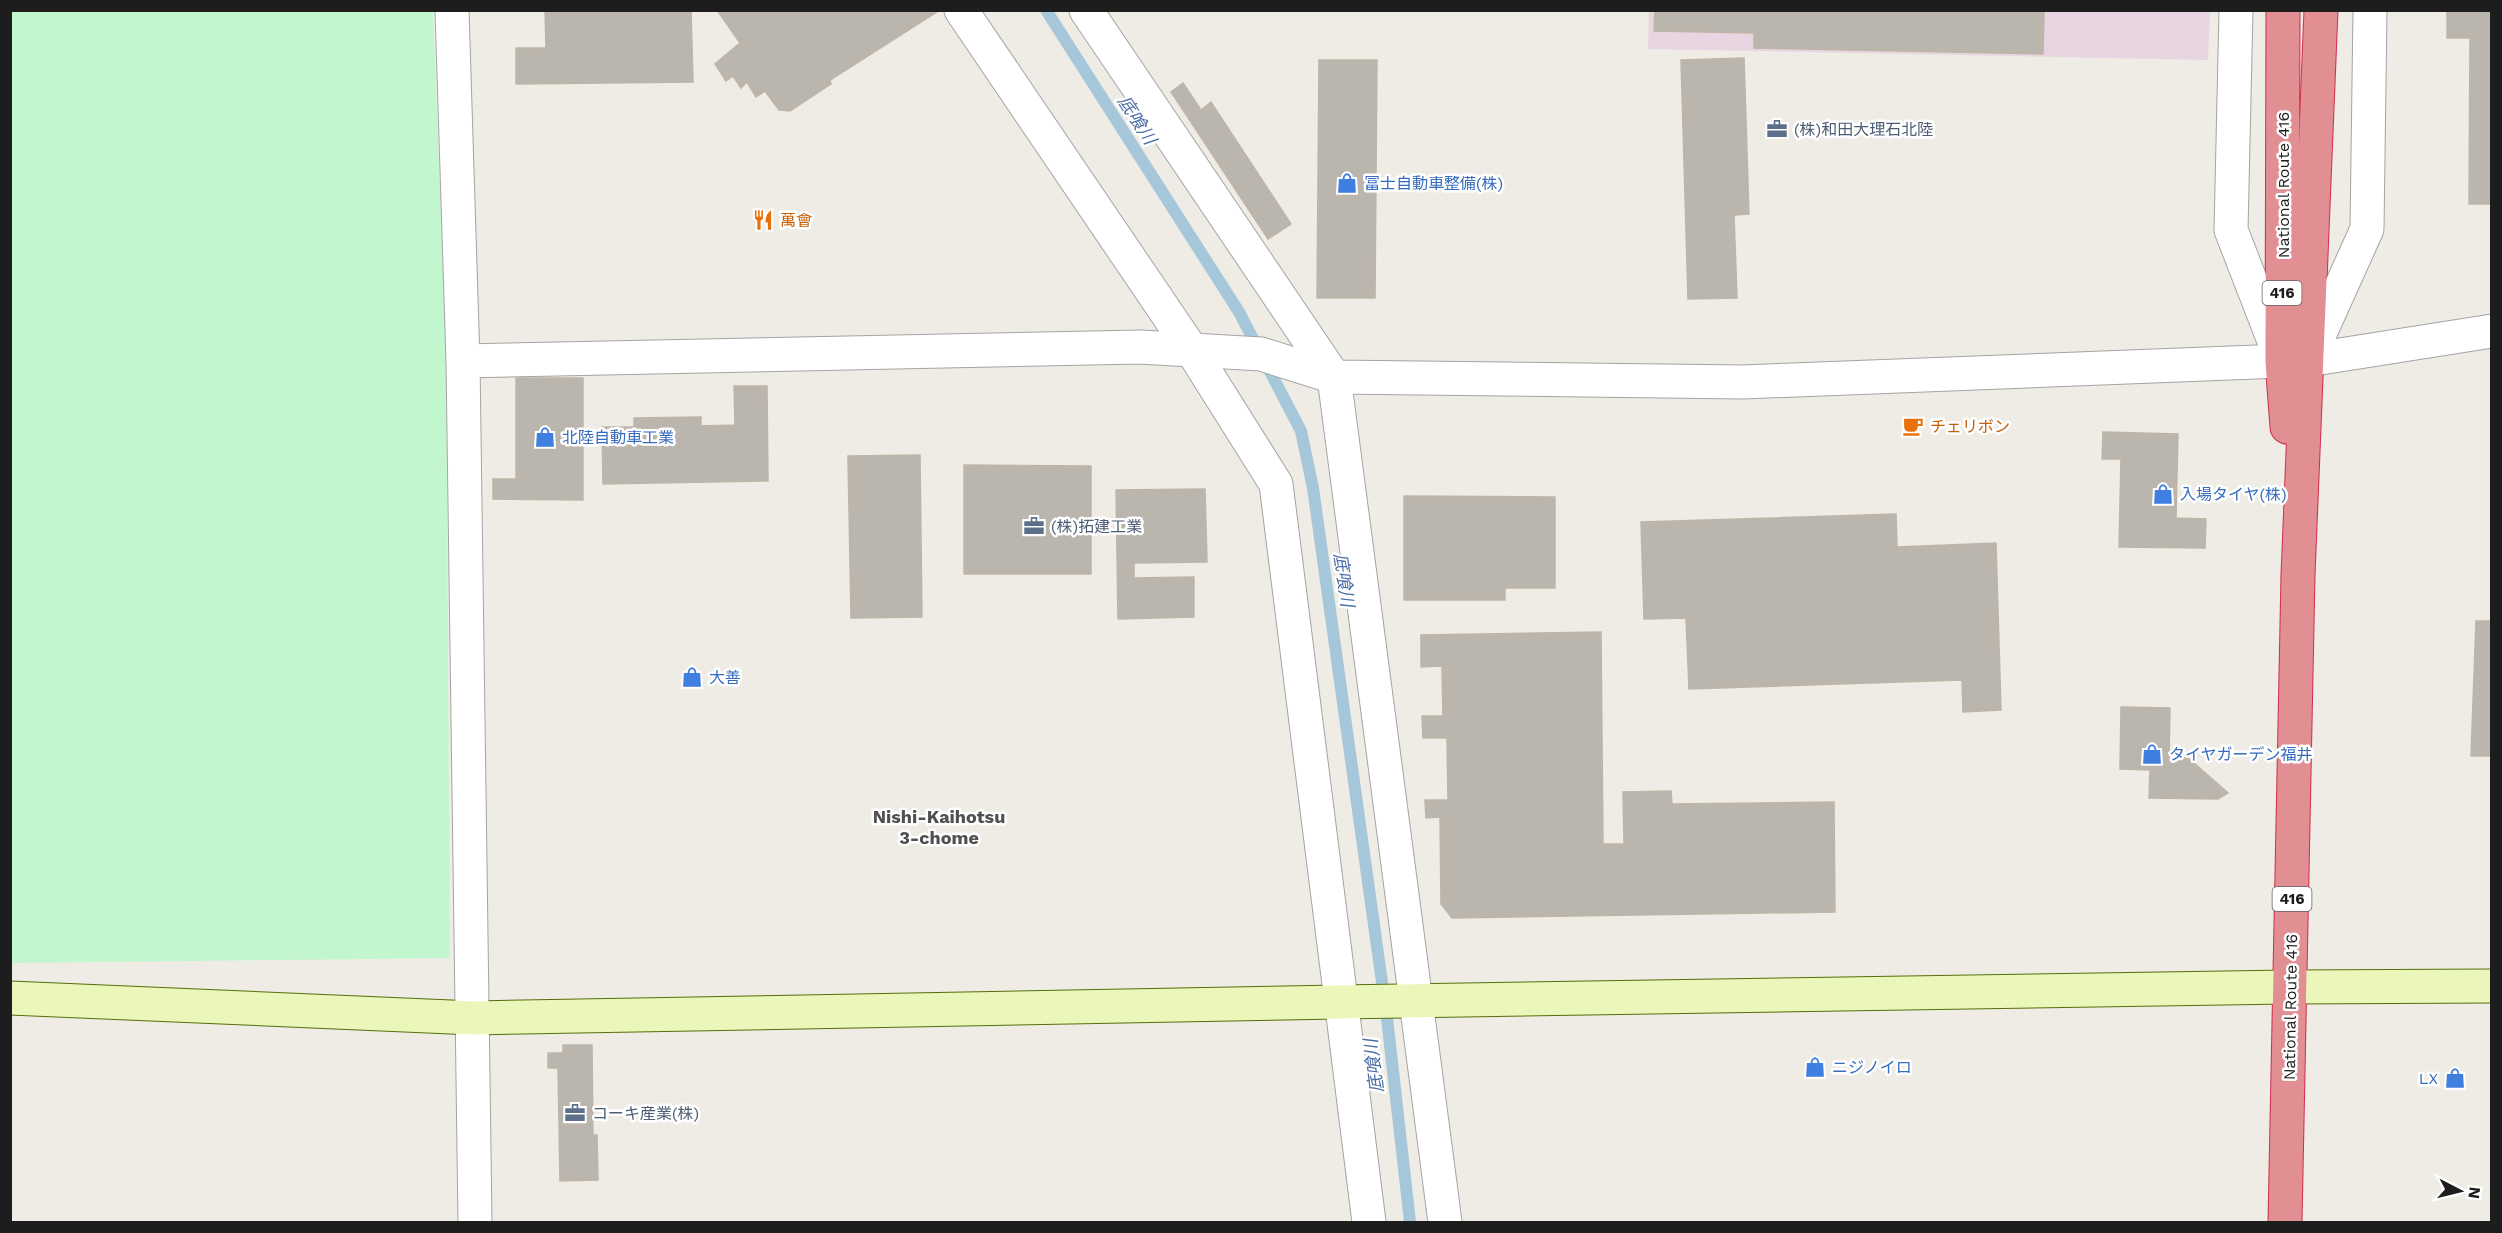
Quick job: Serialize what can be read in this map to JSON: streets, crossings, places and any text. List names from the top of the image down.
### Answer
{
  "streets": {
    "highway": ["National Route 416", "416"]
  },
  "districts": ["Nishi-Kaihotsu 3-chome"],
  "water": ["底喰川"],
  "places": {
    "office": ["(株)和田大理石北陸", "(株)拓建工業", "コーキ産業(株)"],
    "shop": [
      "冨士自動車整備(株)",
      "北陸自動車工業",
      "入場タイヤ(株)",
      "大善",
      "タイヤガーデン福井",
      "ニジノイロ",
      "LX"
    ],
    "restaurant": ["萬會"],
    "cafe": ["チェリボン"]
  },
  "north": "right"
}
